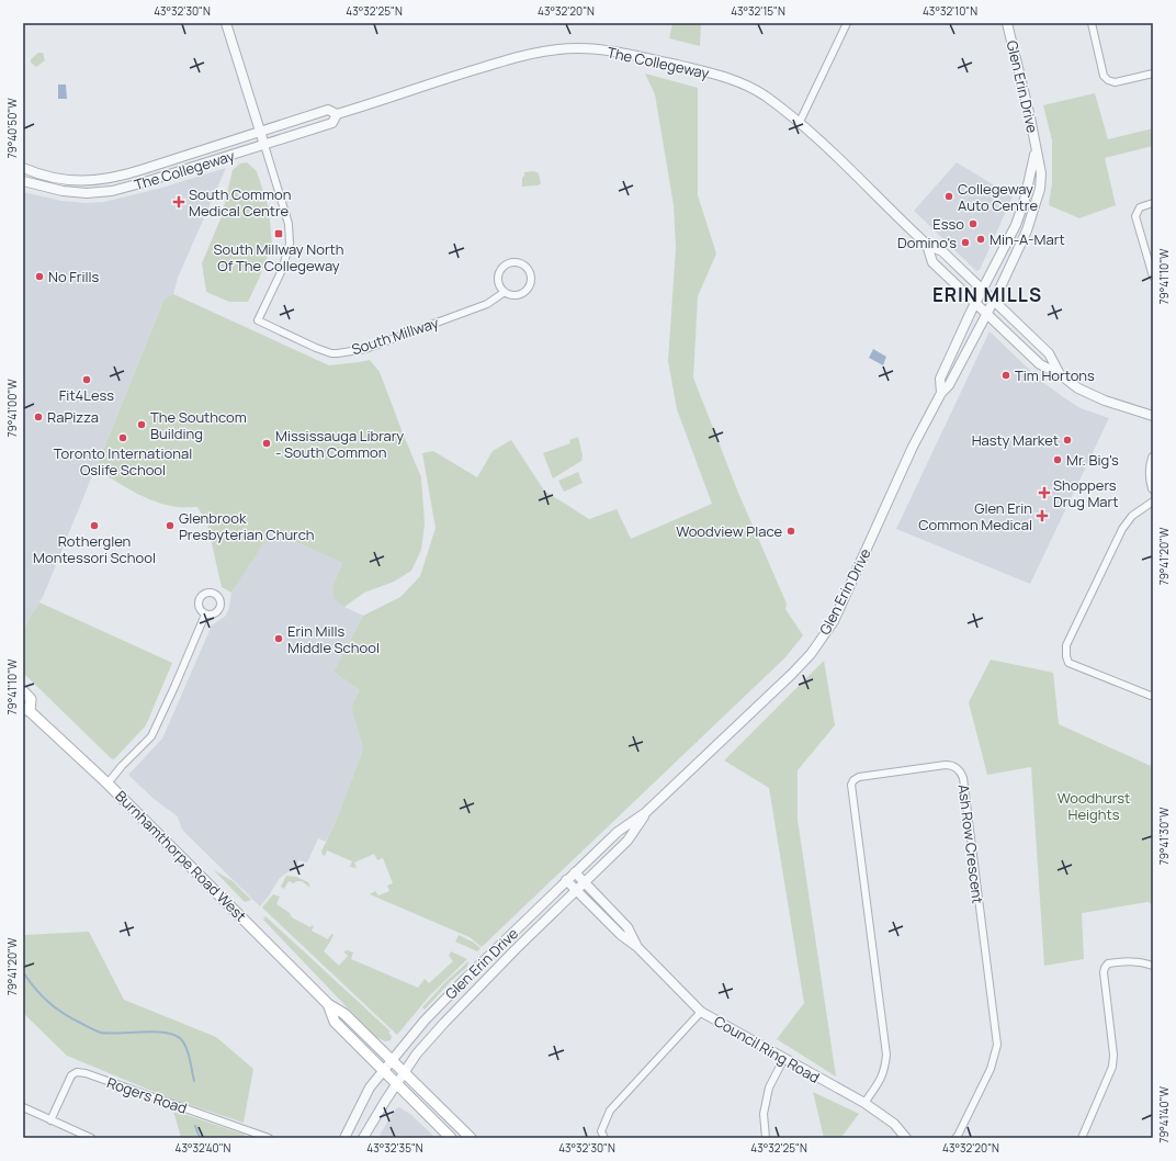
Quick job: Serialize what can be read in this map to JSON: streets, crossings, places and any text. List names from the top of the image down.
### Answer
{
  "streets": {
    "main road": ["Burnhamthorpe Road West"],
    "street": [
      "The Collegeway",
      "Glen Erin Drive",
      "South Millway",
      "Ash Row Crescent",
      "Council Ring Road",
      "Rogers Road"
    ]
  },
  "crossings": [
    ["The Collegeway", "Glen Erin Drive"],
    ["The Collegeway", "South Millway"],
    ["Glen Erin Drive", "Burnhamthorpe Road West"],
    ["Glen Erin Drive", "Council Ring Road"],
    ["Ash Row Crescent", "Council Ring Road"]
  ],
  "districts": ["ERIN MILLS"],
  "parks": ["Woodhurst Heights"],
  "places": {
    "other": [
      "Collegeway Auto Centre",
      "Esso",
      "Min-A-Mart",
      "Domino's",
      "No Frills",
      "Tim Hortons",
      "Fit4Less",
      "RaPizza",
      "The Southcom Building",
      "Toronto International Oslife School",
      "Hasty Market",
      "Mississauga Library - South Common",
      "Mr. Big's",
      "Rotherglen Montessori School",
      "Glenbrook Presbyterian Church",
      "Woodview Place",
      "Erin Mills Middle School"
    ],
    "health": ["South Common Medical Centre", "Shoppers Drug Mart", "Glen Erin Common Medical"],
    "transit": ["South Millway North Of The Collegeway"]
  },
  "coordinates": [
    "43°32'30\"N",
    "43°32'25\"N",
    "43°32'20\"N",
    "43°32'15\"N",
    "43°32'10\"N",
    "79°40'50\"W",
    "79°41'10\"W",
    "79°41'00\"W",
    "79°41'20\"W",
    "79°41'30\"W",
    "79°41'40\"W",
    "43°32'40\"N",
    "43°32'35\"N"
  ]
}
